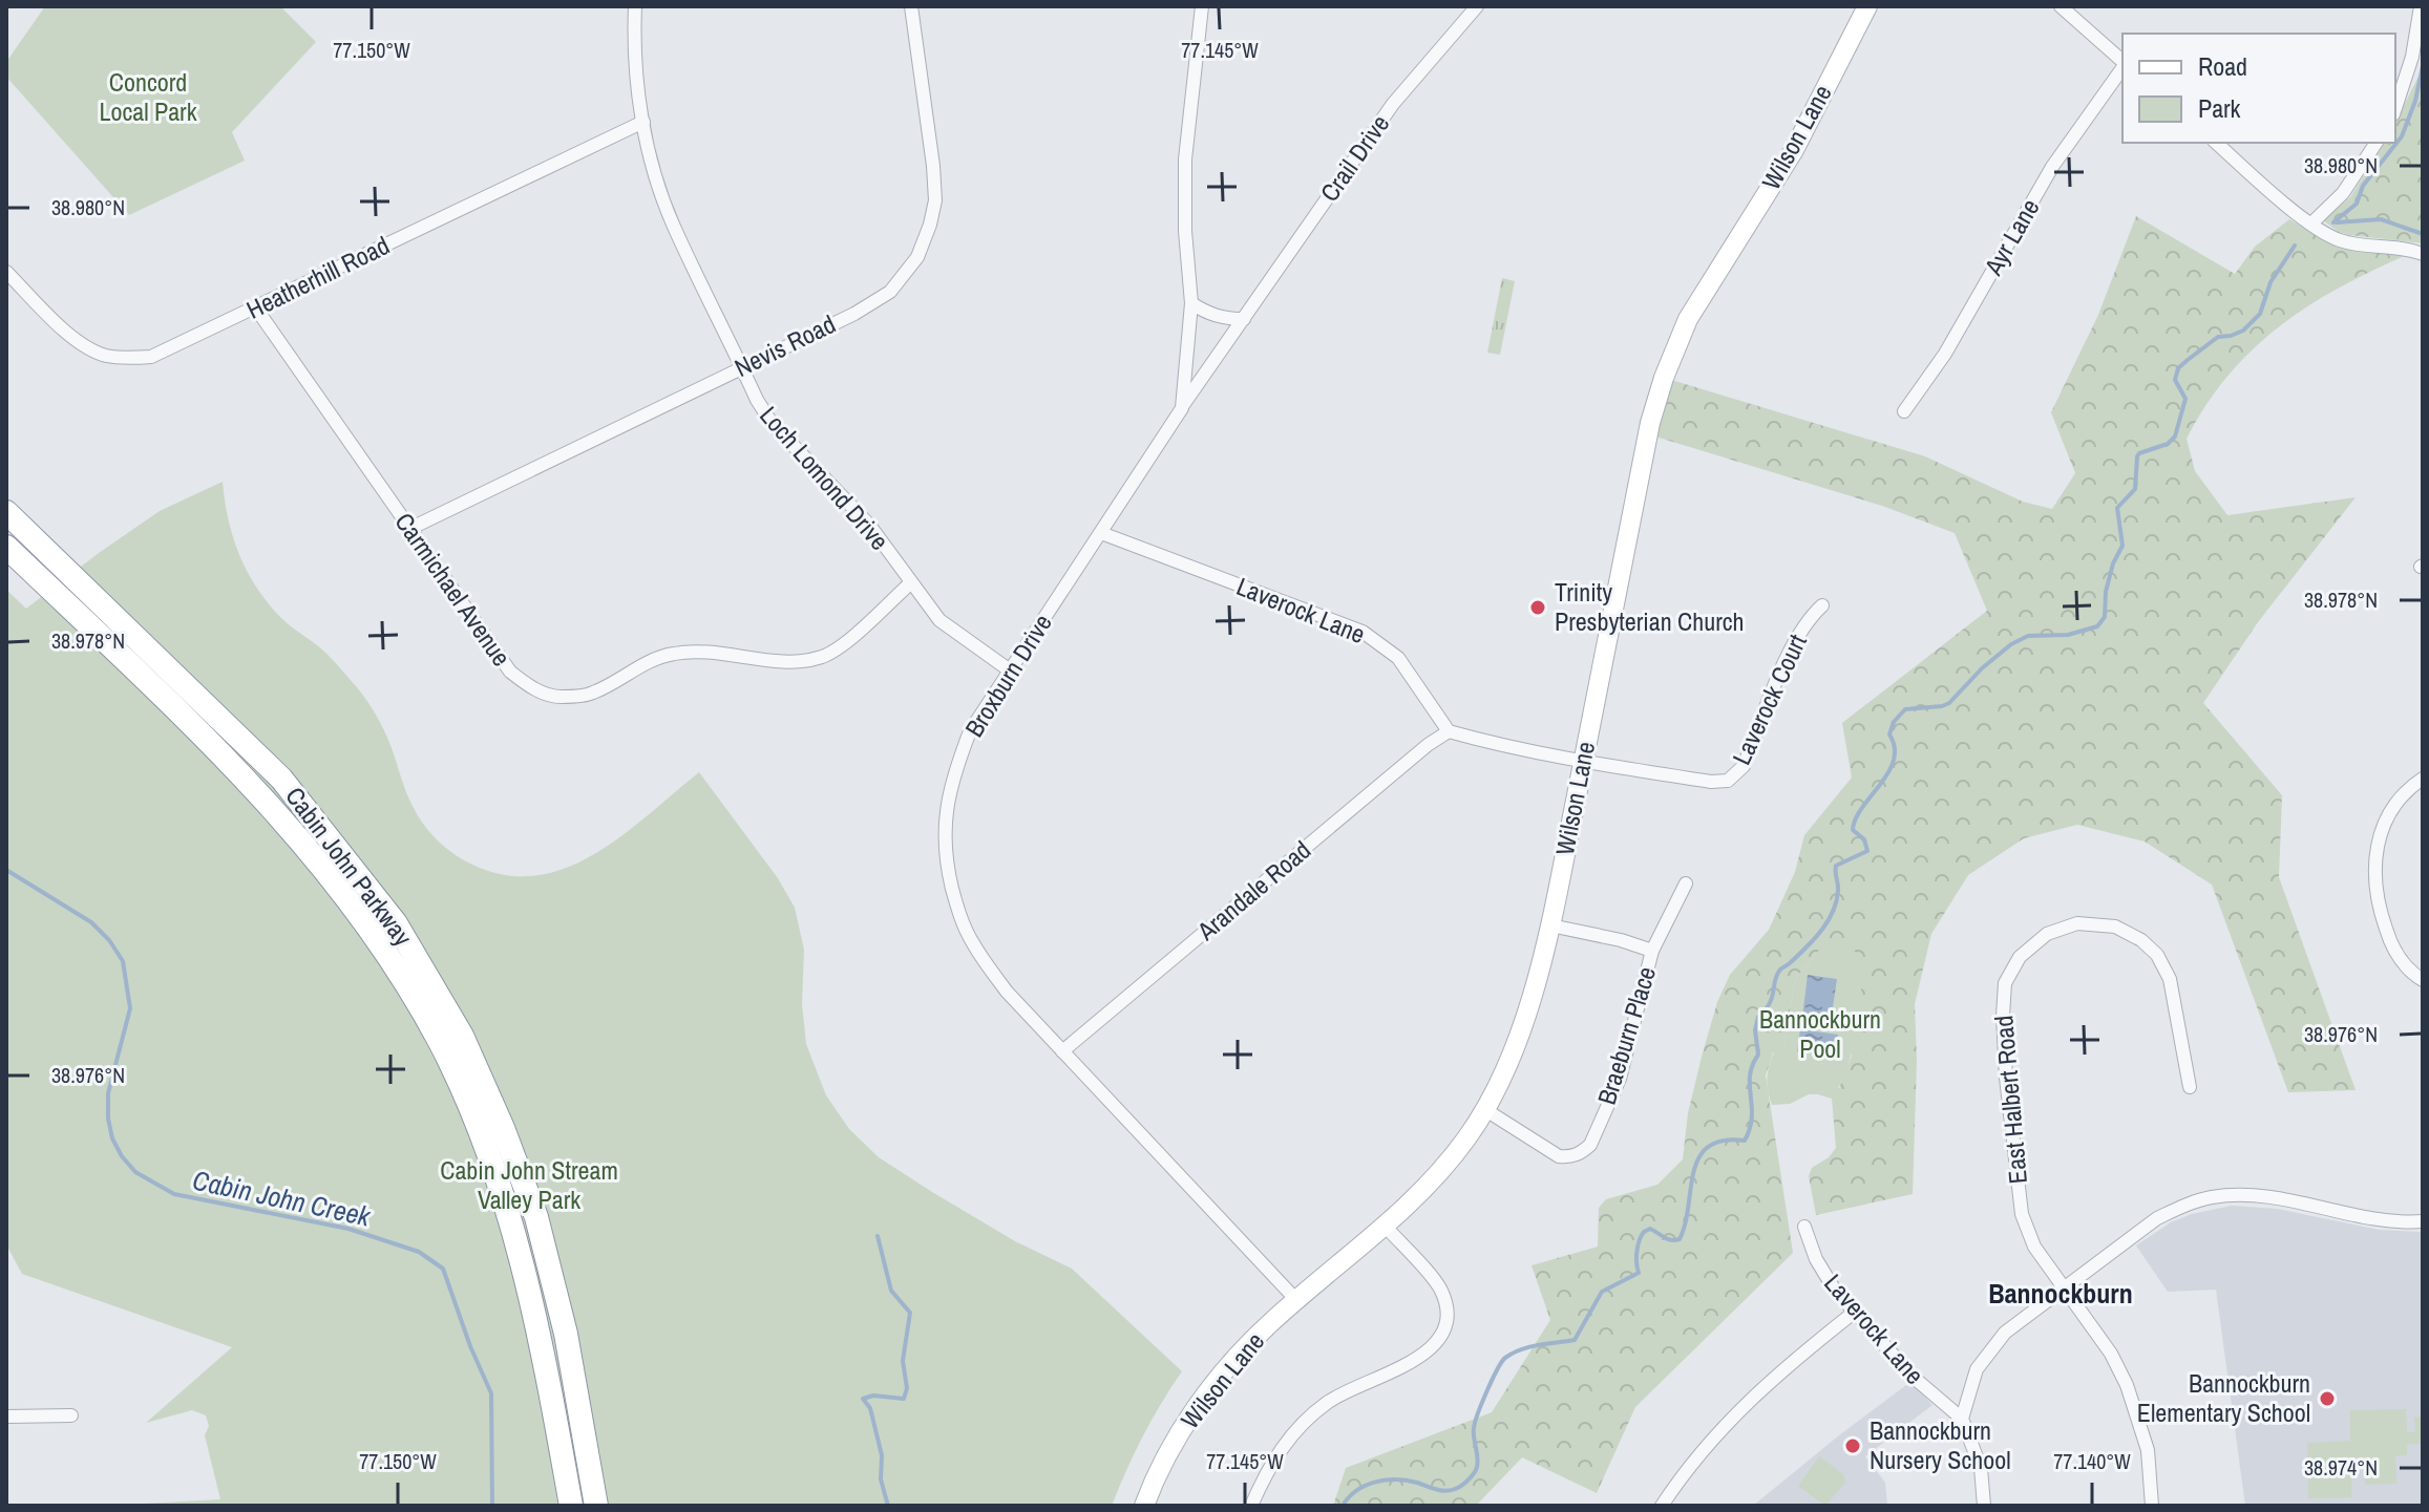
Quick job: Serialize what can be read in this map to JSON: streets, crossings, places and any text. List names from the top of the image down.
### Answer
{
  "streets": {
    "highway": ["Cabin John Parkway"],
    "main road": ["Wilson Lane"],
    "street": [
      "Crail Drive",
      "Ayr Lane",
      "Heatherhill Road",
      "Nevis Road",
      "Loch Lomond Drive",
      "Carmichael Avenue",
      "Laverock Lane",
      "Broxburn Drive",
      "Laverock Court",
      "Arandale Road",
      "Braeburn Place",
      "East Halbert Road"
    ]
  },
  "crossings": [
    ["Wilson Lane", "Broxburn Drive"],
    ["Wilson Lane", "Laverock Court"],
    ["Wilson Lane", "Braeburn Place"],
    ["Crail Drive", "Broxburn Drive"],
    ["Heatherhill Road", "Loch Lomond Drive"],
    ["Heatherhill Road", "Carmichael Avenue"],
    ["Nevis Road", "Loch Lomond Drive"],
    ["Nevis Road", "Carmichael Avenue"],
    ["Loch Lomond Drive", "Carmichael Avenue"],
    ["Loch Lomond Drive", "Broxburn Drive"],
    ["Laverock Lane", "Broxburn Drive"],
    ["Laverock Lane", "Arandale Road"],
    ["Broxburn Drive", "Arandale Road"]
  ],
  "districts": ["Bannockburn"],
  "water": ["Cabin John Creek"],
  "parks": ["Concord Local Park", "Bannockburn Pool", "Cabin John Stream Valley Park"],
  "places": ["Trinity Presbyterian Church", "Bannockburn Elementary School", "Bannockburn Nursery School"],
  "legend": ["Road", "Park"],
  "coordinates": [
    "77.150°W",
    "77.145°W",
    "38.980°N",
    "38.978°N",
    "38.976°N",
    "77.140°W",
    "38.974°N"
  ]
}
